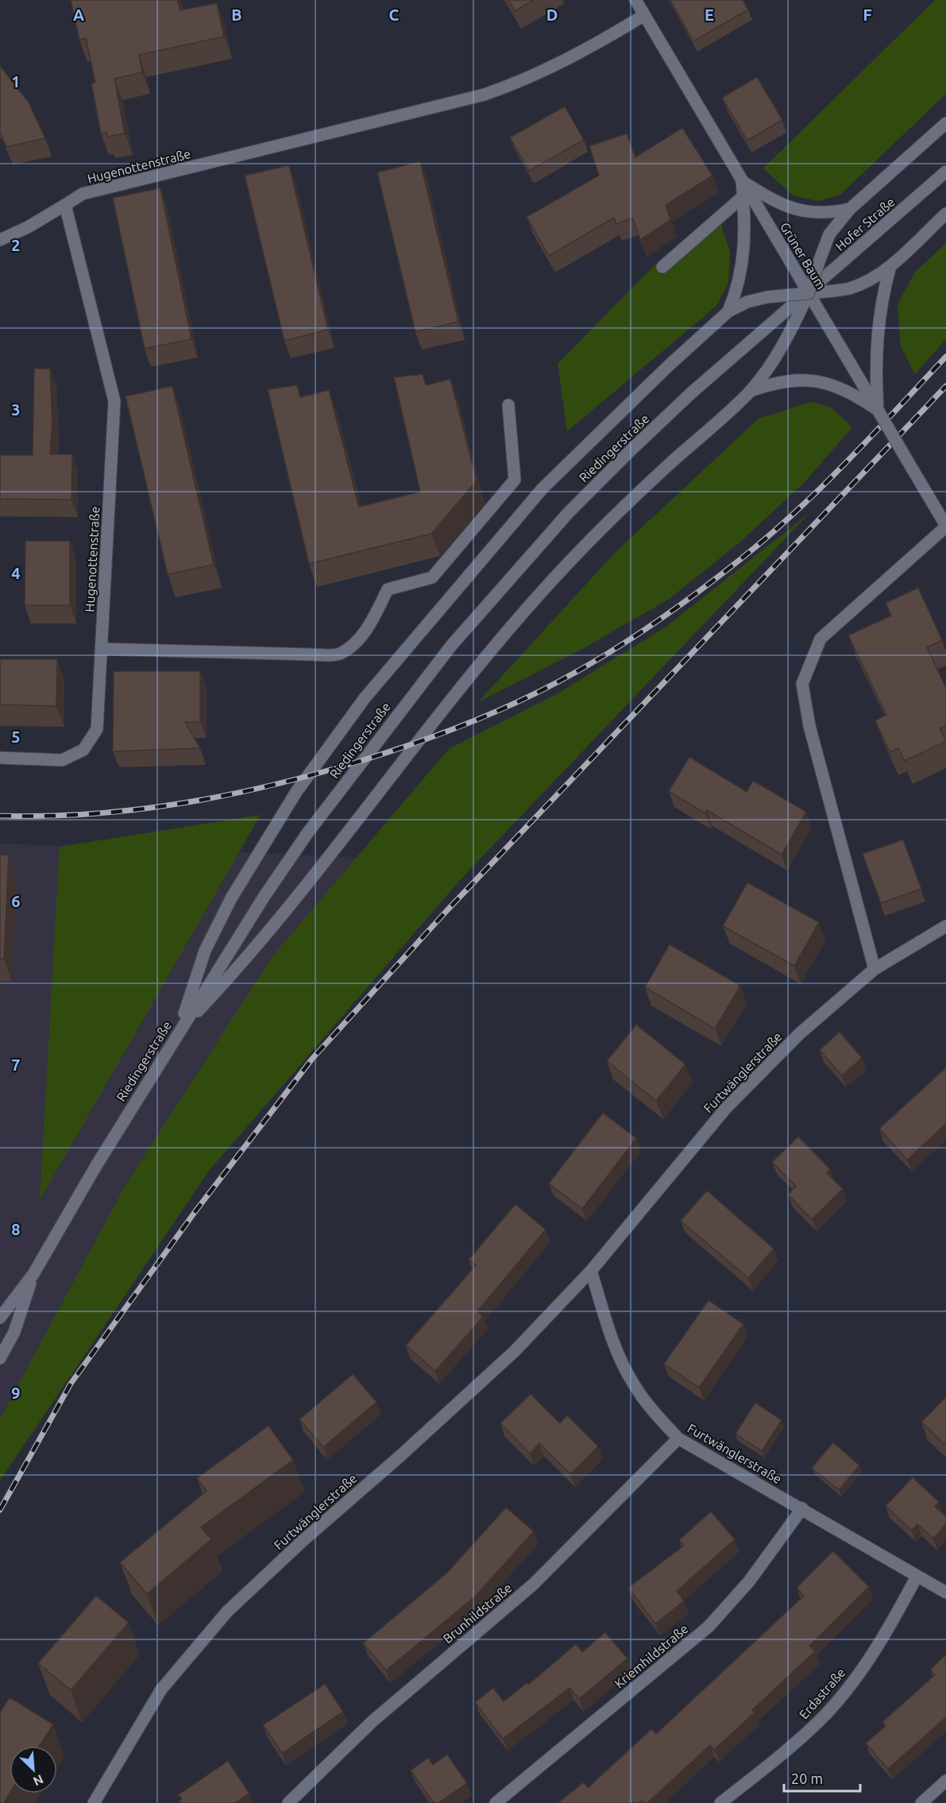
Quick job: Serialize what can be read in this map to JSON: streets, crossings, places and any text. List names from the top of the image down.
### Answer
{
  "streets": {
    "street": [
      "Hugenottenstraße",
      "Hofer Straße",
      "Grüner Baum",
      "Riedingerstraße",
      "Furtwänglerstraße",
      "Brunhildstraße",
      "Kriemhildstraße",
      "Erdastraße"
    ]
  },
  "crossings": [
    ["Hugenottenstraße", "Grüner Baum"],
    ["Hofer Straße", "Grüner Baum"],
    ["Hofer Straße", "Riedingerstraße"],
    ["Grüner Baum", "Riedingerstraße"],
    ["Furtwänglerstraße", "Brunhildstraße"],
    ["Furtwänglerstraße", "Kriemhildstraße"],
    ["Furtwänglerstraße", "Erdastraße"]
  ],
  "scale_bar": "20 m",
  "north": "bottom right",
  "grid": {
    "columns": [
      "A",
      "B",
      "C",
      "D",
      "E",
      "F"
    ],
    "rows": [
      "1",
      "2",
      "3",
      "4",
      "5",
      "6",
      "7",
      "8",
      "9"
    ]
  }
}
